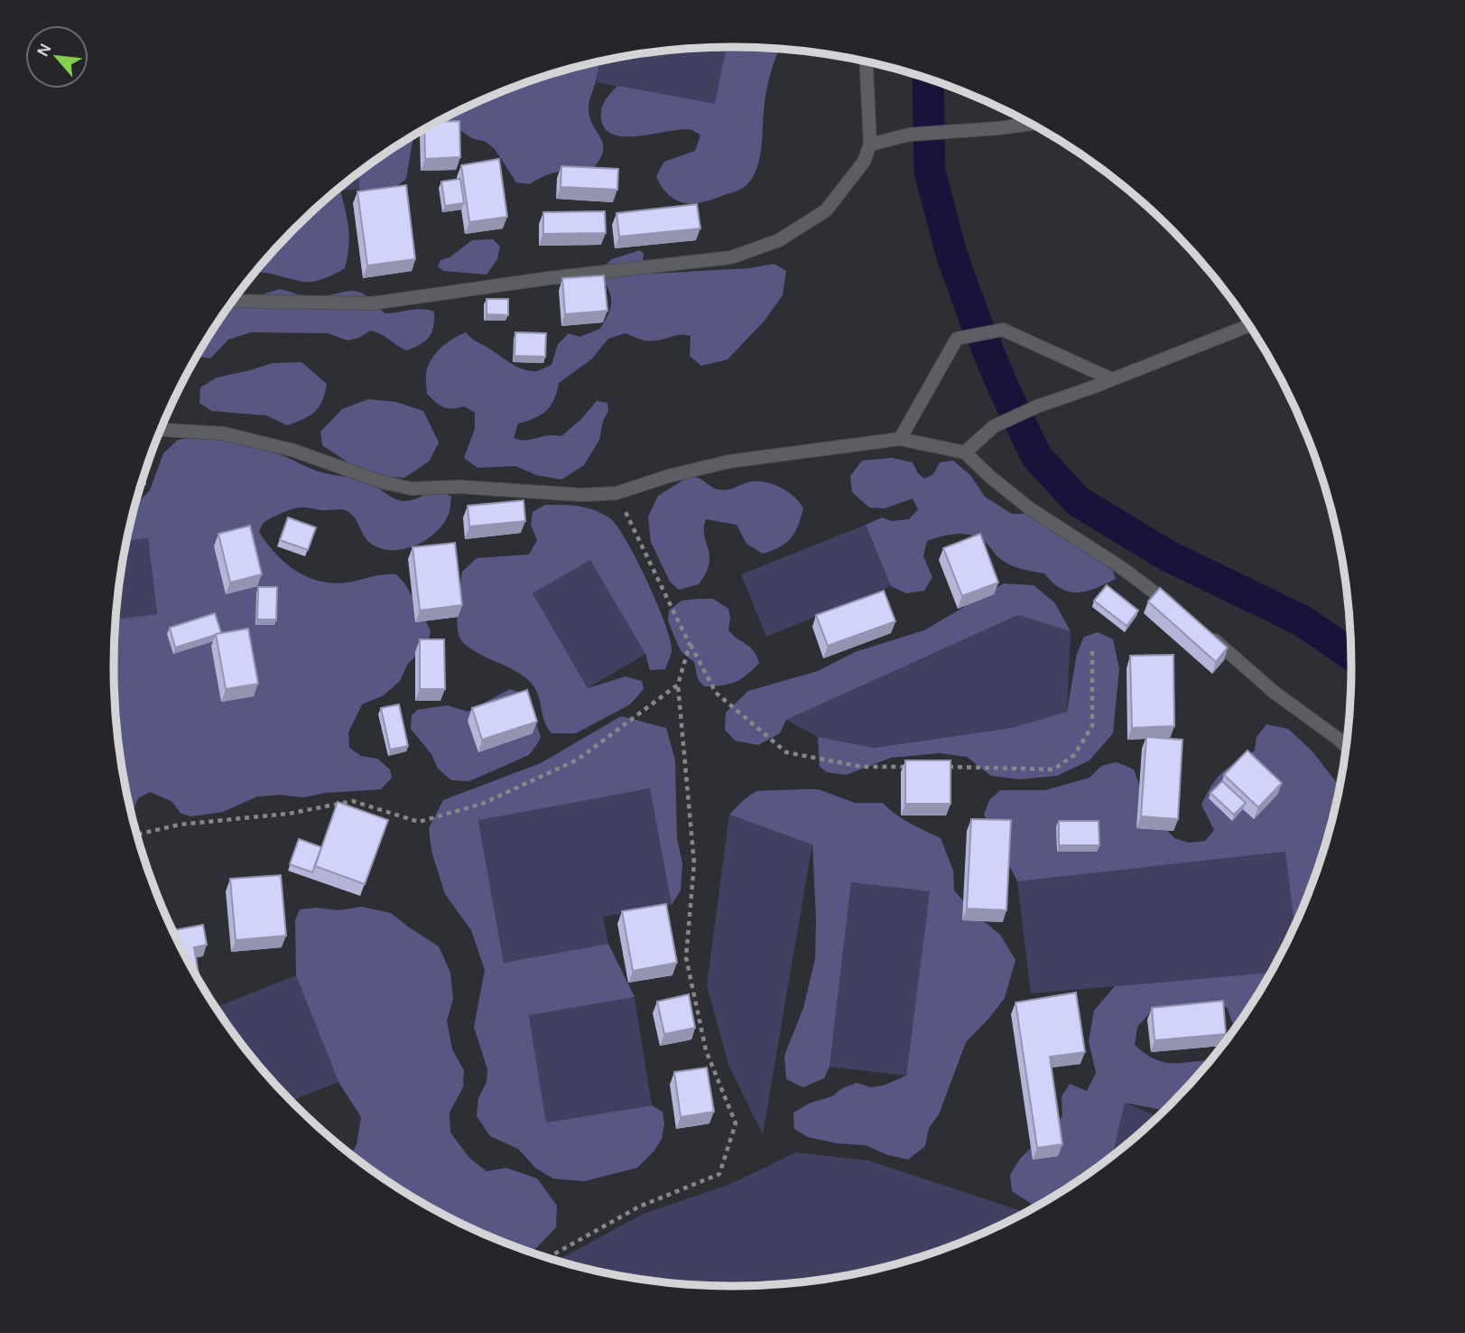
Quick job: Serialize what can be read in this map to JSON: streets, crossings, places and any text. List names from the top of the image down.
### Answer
{
  "north": "top left"
}
